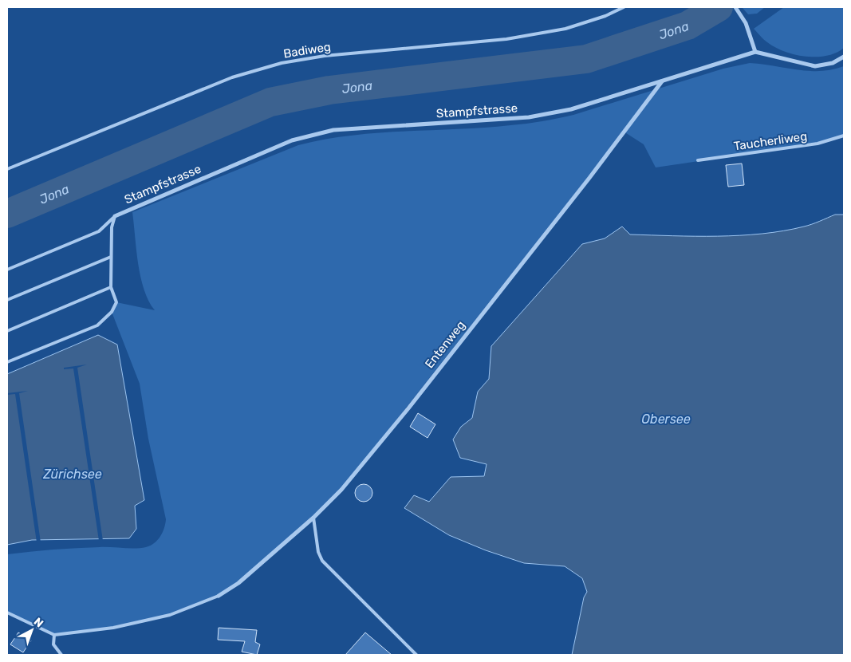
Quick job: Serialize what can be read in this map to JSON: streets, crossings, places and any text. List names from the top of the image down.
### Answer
{
  "streets": {
    "street": ["Stampfstrasse", "Entenweg"],
    "lane": ["Badiweg", "Taucherliweg"]
  },
  "crossings": [
    ["Stampfstrasse", "Entenweg"]
  ],
  "water": ["Jona", "Obersee", "Zürichsee"],
  "north": "top right"
}
